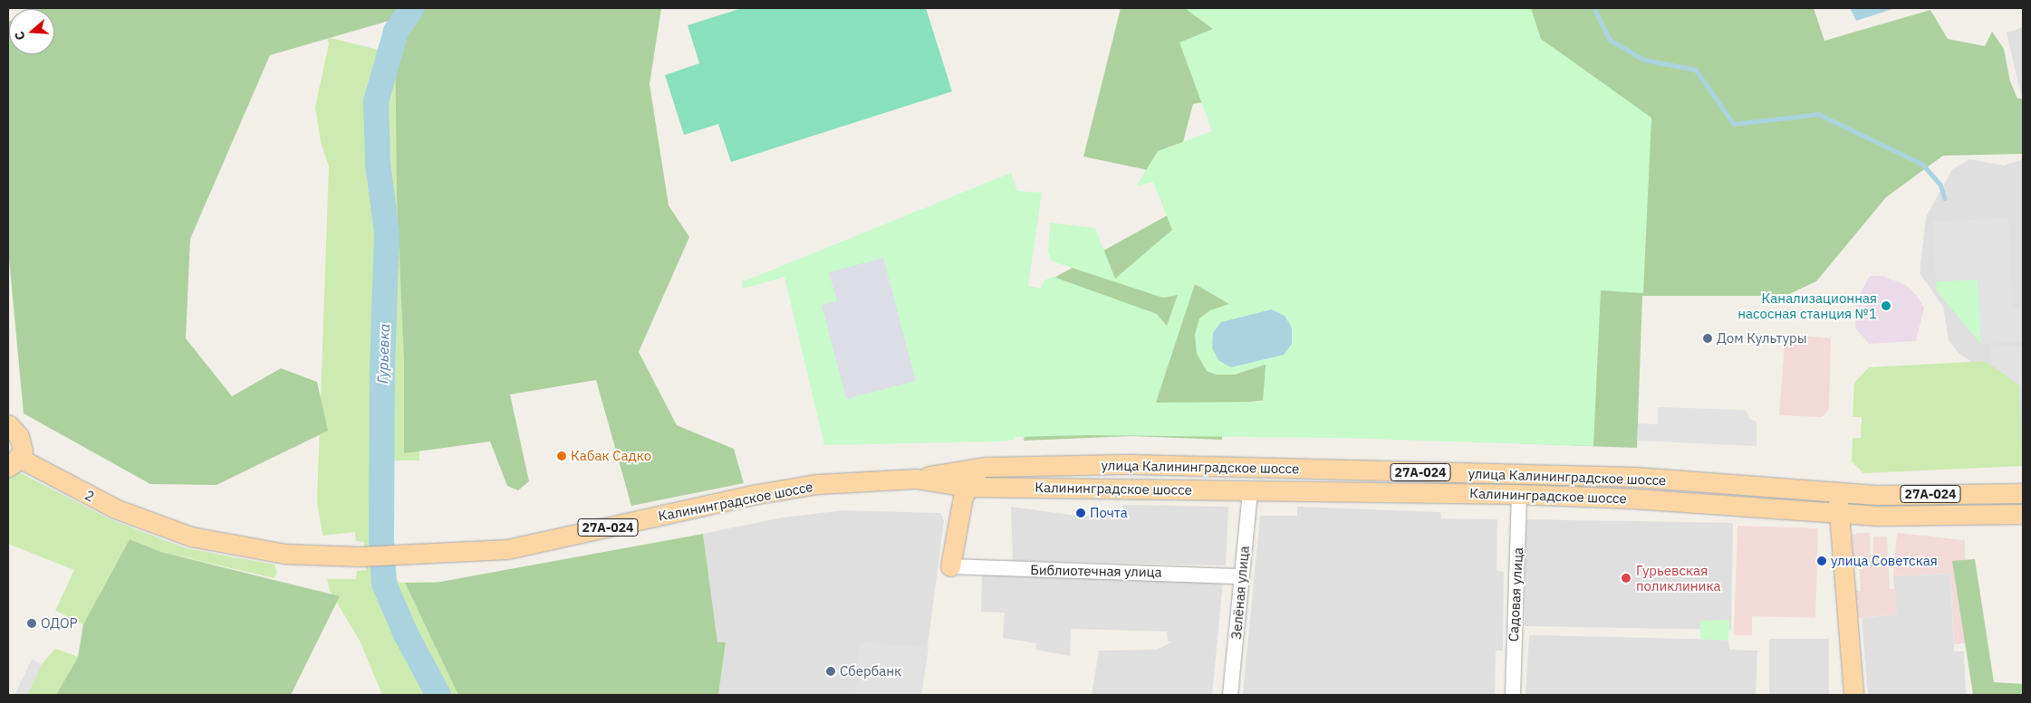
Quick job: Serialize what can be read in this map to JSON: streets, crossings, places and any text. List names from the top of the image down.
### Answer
{
  "streets": {
    "main road": [
      "улица Калининградское шоссе",
      "27А-024",
      "Калининградское шоссе",
      "2"
    ],
    "street": ["Библиотечная улица", "Зелёная улица", "Садовая улица"]
  },
  "crossings": [
    ["улица Калининградское шоссе", "Калининградское шоссе"],
    ["27А-024", "Калининградское шоссе"],
    ["Калининградское шоссе", "2"],
    ["Калининградское шоссе", "Зелёная улица"],
    ["Калининградское шоссе", "Садовая улица"],
    ["Библиотечная улица", "Зелёная улица"]
  ],
  "water": ["Гурьевка"],
  "places": [
    "Канализационная насосная станция №1",
    "Дом Культуры",
    "Кабак Садко",
    "Почта",
    "улица Советская",
    "Гурьевская поликлиника",
    "ОДОР",
    "Сбербанк"
  ],
  "north": "left"
}
